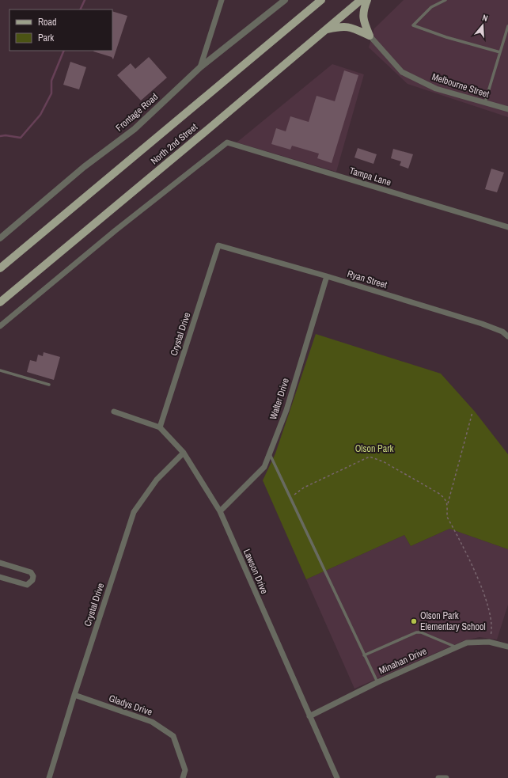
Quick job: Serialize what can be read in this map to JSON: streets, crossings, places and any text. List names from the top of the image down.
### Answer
{
  "streets": {
    "main road": ["North 2nd Street"],
    "street": [
      "Melbourne Street",
      "Frontage Road",
      "Tampa Lane",
      "Ryan Street",
      "Crystal Drive",
      "Walter Drive",
      "Lawson Drive",
      "Minahan Drive",
      "Gladys Drive"
    ]
  },
  "crossings": [
    ["Ryan Street", "Crystal Drive"],
    ["Ryan Street", "Walter Drive"],
    ["Crystal Drive", "Lawson Drive"],
    ["Crystal Drive", "Gladys Drive"],
    ["Walter Drive", "Lawson Drive"],
    ["Lawson Drive", "Minahan Drive"]
  ],
  "parks": ["Olson Park"],
  "places": ["Olson Park Elementary School"],
  "legend": ["Road", "Park"],
  "north": "top"
}
